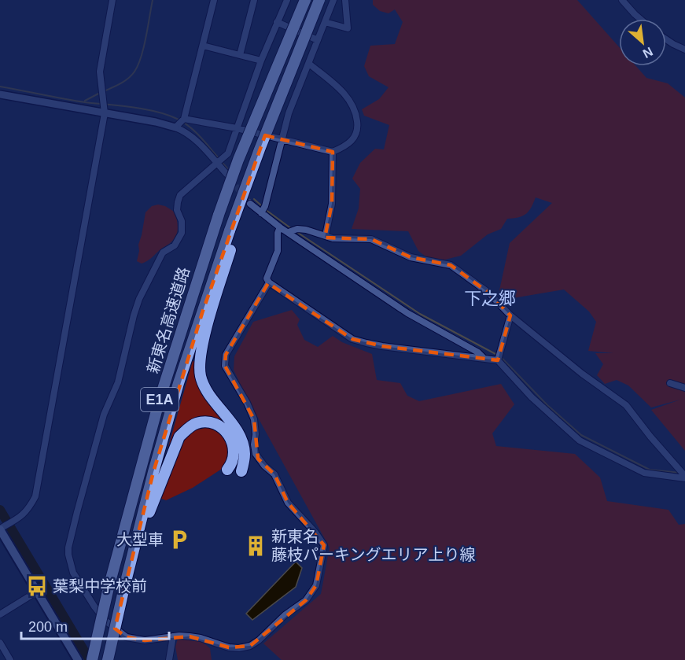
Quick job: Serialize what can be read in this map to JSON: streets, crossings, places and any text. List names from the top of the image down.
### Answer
{
  "streets": {
    "highway": ["新東名高速道路", "E1A"]
  },
  "districts": ["下之郷"],
  "places": {
    "parking": ["大型車"],
    "building": ["新東名 藤枝パーキングエリア上り線"],
    "bus stop": ["葉梨中学校前"]
  },
  "scale_bar": "200 m",
  "north": "bottom right"
}
